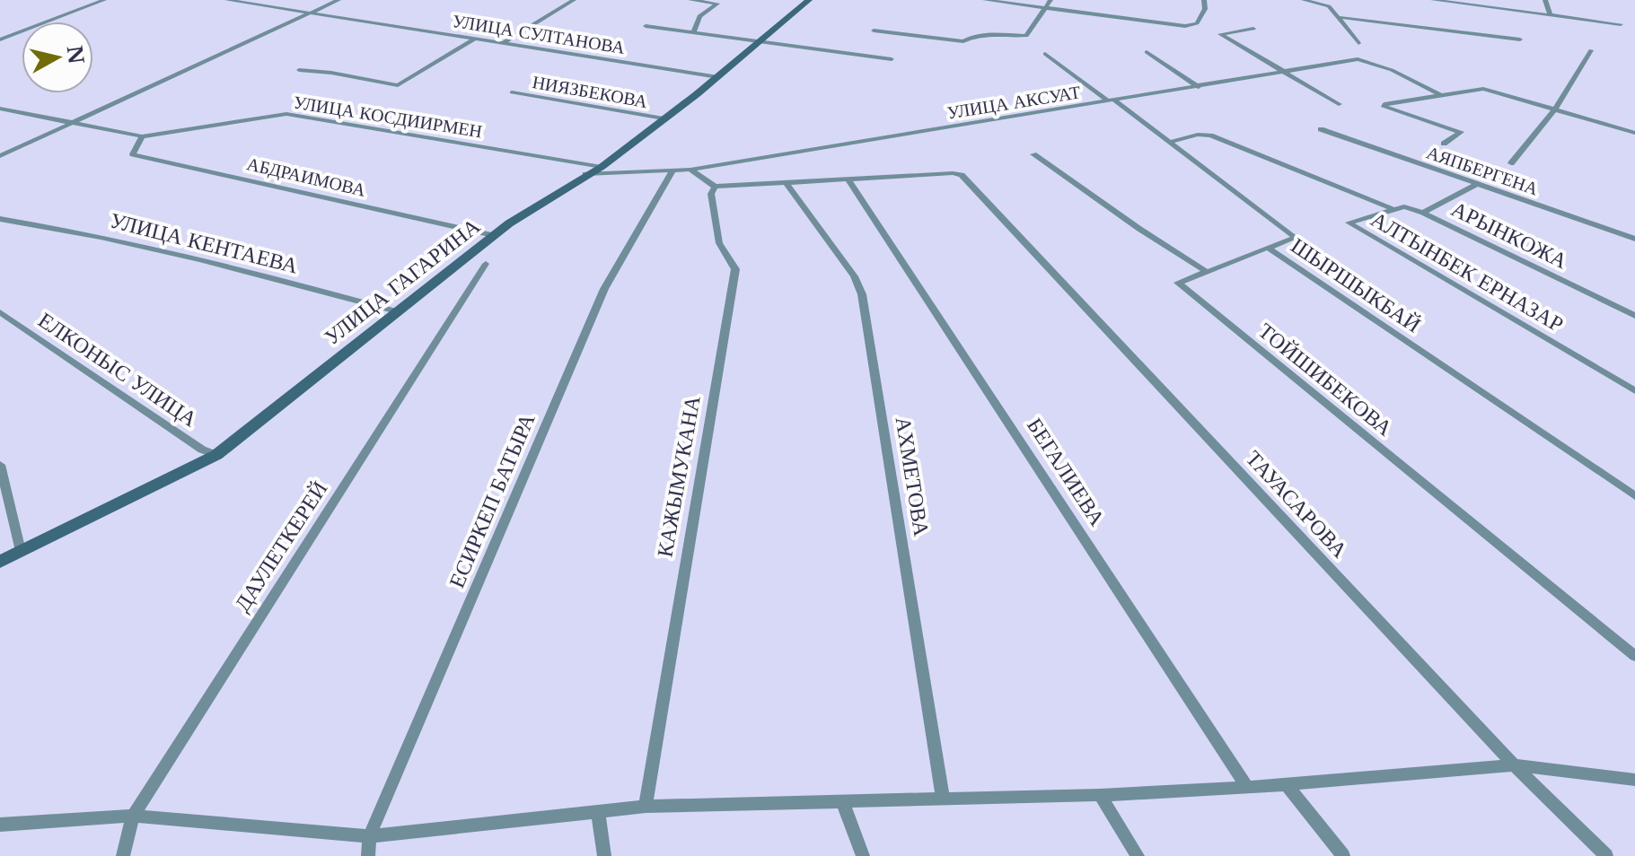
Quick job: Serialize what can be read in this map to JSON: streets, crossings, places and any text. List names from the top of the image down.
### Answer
{
  "streets": {
    "main road": ["УЛИЦА ГАГАРИНА"],
    "street": [
      "УЛИЦА СУЛТАНОВА",
      "НИЯЗБЕКОВА",
      "УЛИЦА АКСУАТ",
      "УЛИЦА КОСДИИРМЕН",
      "АЯПБЕРГЕНА",
      "АБДРАИМОВА",
      "АРЫНКОЖА",
      "УЛИЦА КЕНТАЕВА",
      "АЛТЫНБЕК ЕРНАЗАР",
      "ШЫРШЫКБАЙ",
      "ЕЛКОНЫС УЛИЦА",
      "ТОЙШИБЕКОВА",
      "БЕГАЛИЕВА",
      "КАЖЫМУКАНА",
      "АХМЕТОВА",
      "ЕСИРКЕП БАТЫРА",
      "ТАУАСАРОВА",
      "ДАУЛЕТКЕРЕЙ"
    ]
  },
  "crossings": [
    ["УЛИЦА СУЛТАНОВА", "УЛИЦА ГАГАРИНА"],
    ["НИЯЗБЕКОВА", "УЛИЦА ГАГАРИНА"],
    ["УЛИЦА АКСУАТ", "УЛИЦА ГАГАРИНА"],
    ["УЛИЦА АКСУАТ", "ШЫРШЫКБАЙ"],
    ["УЛИЦА АКСУАТ", "ЕСИРКЕП БАТЫРА"],
    ["УЛИЦА КОСДИИРМЕН", "АБДРАИМОВА"],
    ["УЛИЦА КОСДИИРМЕН", "УЛИЦА ГАГАРИНА"],
    ["АЯПБЕРГЕНА", "АРЫНКОЖА"],
    ["АБДРАИМОВА", "УЛИЦА ГАГАРИНА"],
    ["АРЫНКОЖА", "АЛТЫНБЕК ЕРНАЗАР"],
    ["УЛИЦА КЕНТАЕВА", "УЛИЦА ГАГАРИНА"],
    ["УЛИЦА ГАГАРИНА", "ЕЛКОНЫС УЛИЦА"],
    ["БЕГАЛИЕВА", "ТАУАСАРОВА"]
  ],
  "north": "right"
}
